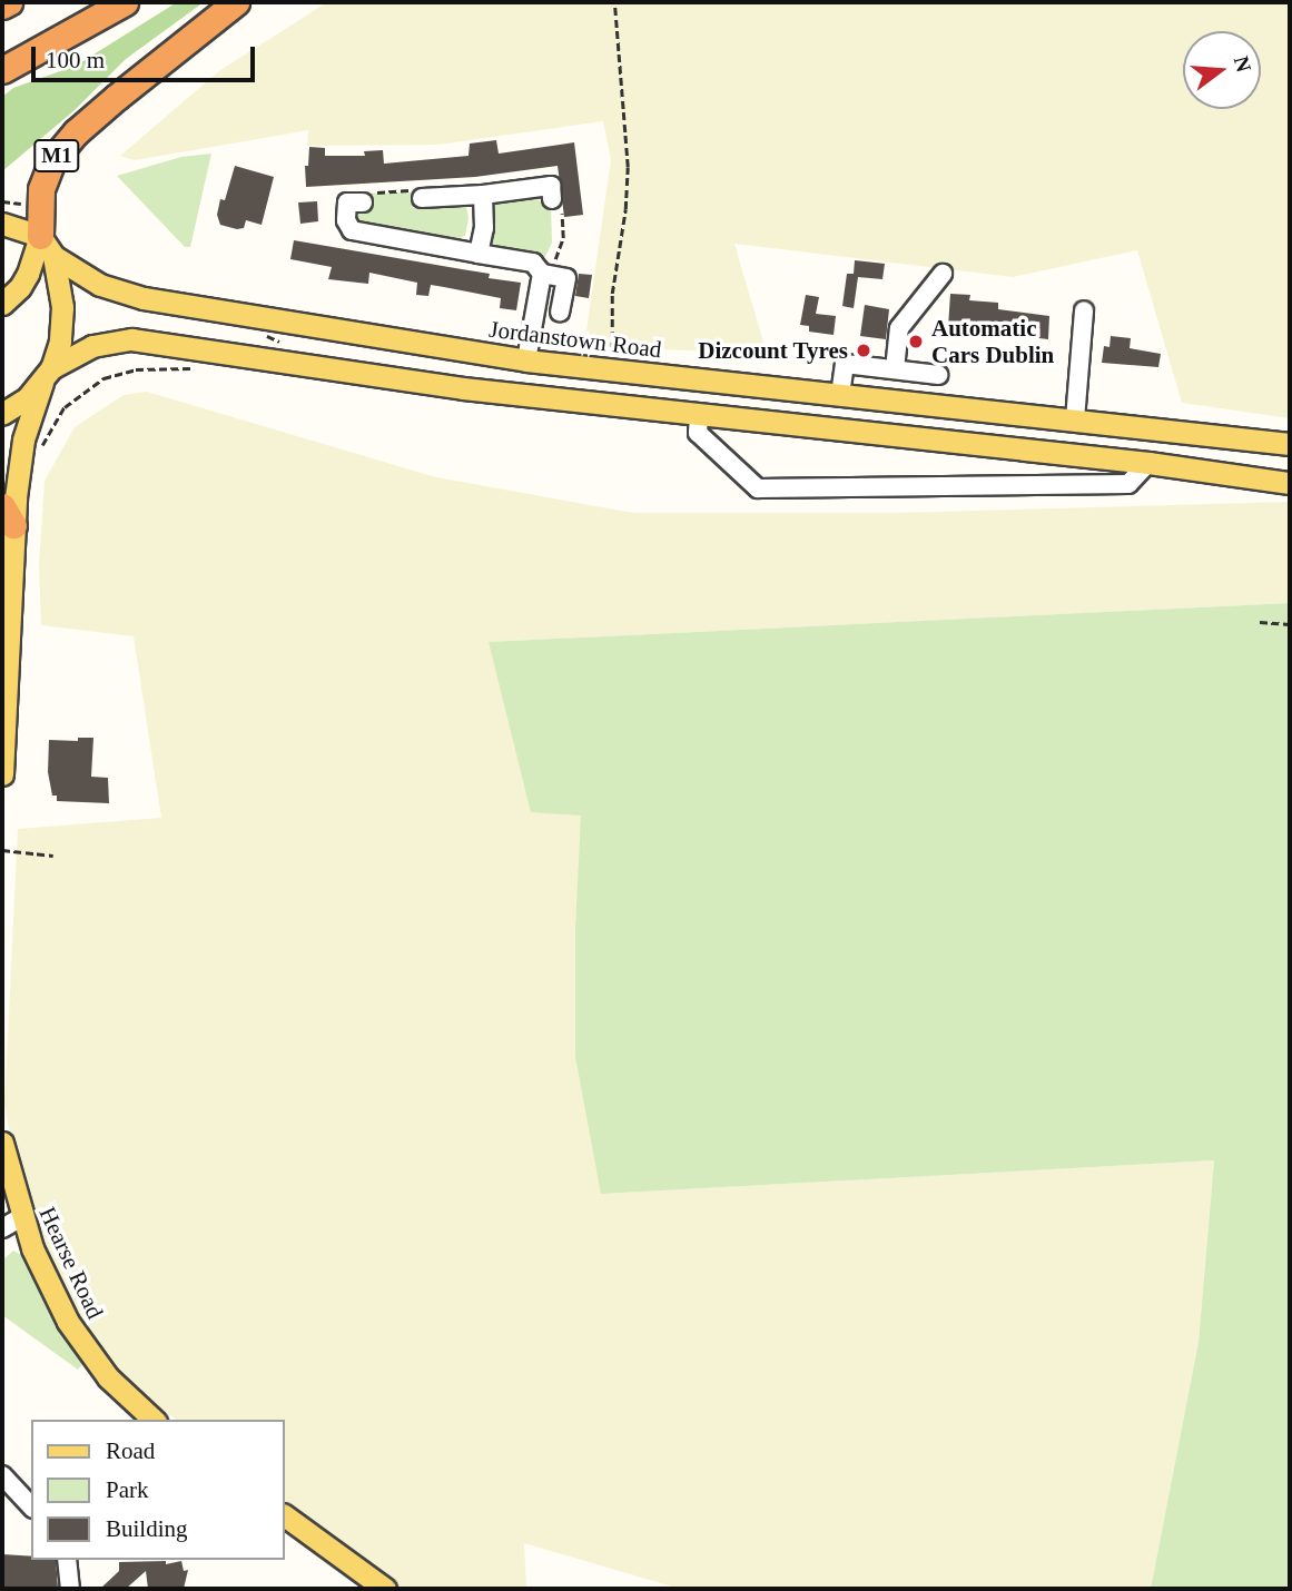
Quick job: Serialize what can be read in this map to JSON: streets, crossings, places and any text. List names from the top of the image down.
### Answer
{
  "streets": {
    "highway": ["M1"],
    "main road": ["Jordanstown Road", "Hearse Road"]
  },
  "crossings": [
    ["M1", "Jordanstown Road"]
  ],
  "places": ["Automatic Cars Dublin", "Dizcount Tyres"],
  "legend": ["Road", "Park", "Building"],
  "scale_bar": "100 m",
  "north": "right"
}
